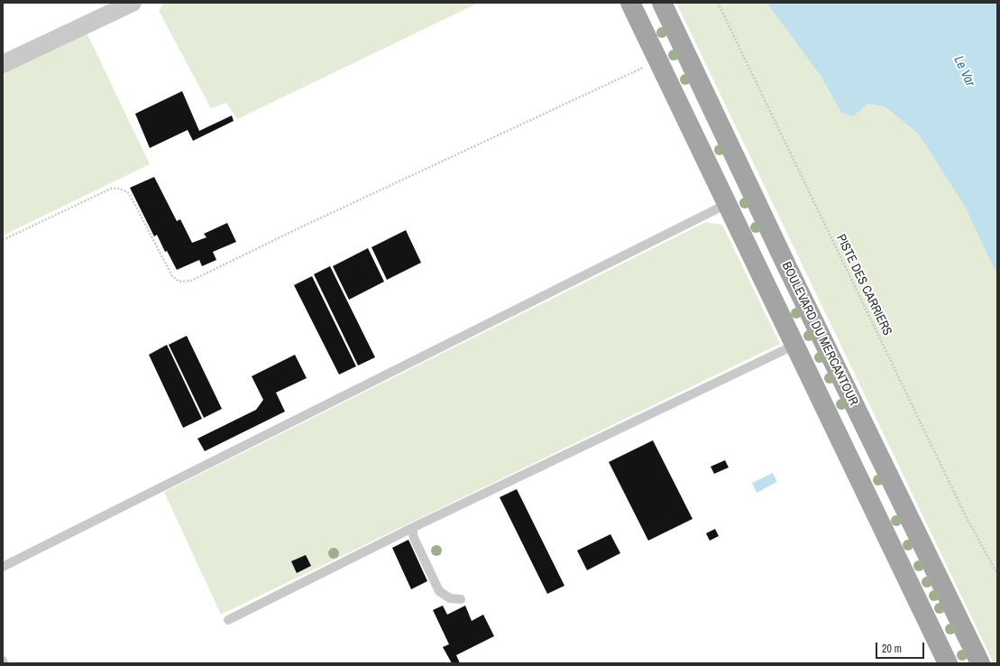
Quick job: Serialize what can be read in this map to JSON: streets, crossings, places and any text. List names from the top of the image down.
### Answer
{
  "streets": {
    "main road": ["BOULEVARD DU MERCANTOUR"],
    "path": ["PISTE DES CARRIERS"]
  },
  "water": ["Le Var"],
  "scale_bar": "20 m"
}
